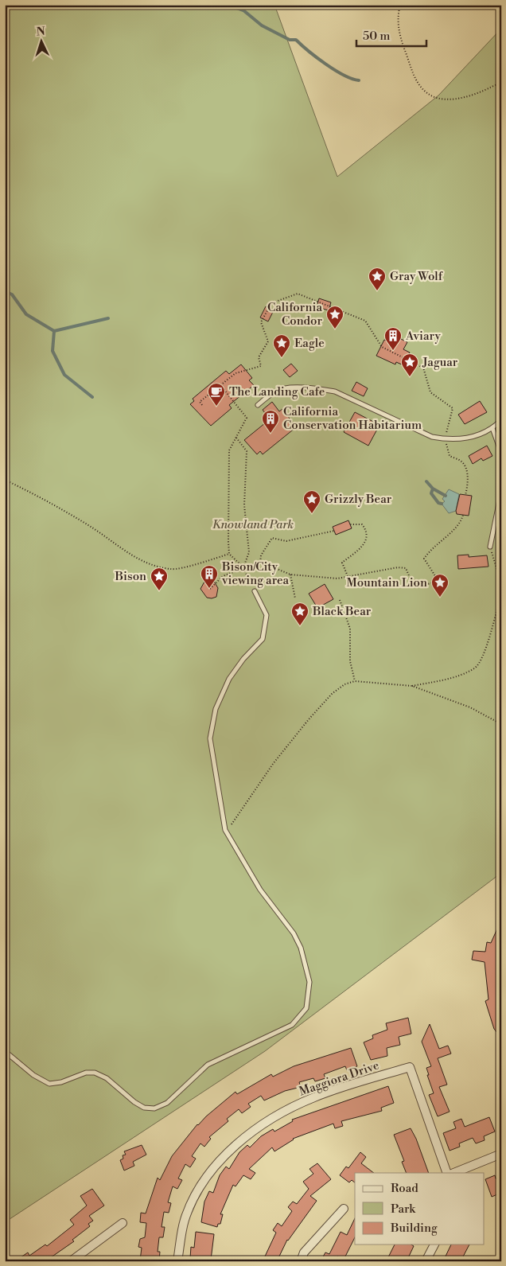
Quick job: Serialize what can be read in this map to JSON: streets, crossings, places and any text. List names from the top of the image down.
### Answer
{
  "streets": {
    "street": ["Maggiora Drive"]
  },
  "parks": ["Knowland Park"],
  "places": {
    "place": [
      "Gray Wolf",
      "California Condor",
      "Eagle",
      "Jaguar",
      "Grizzly Bear",
      "Bison",
      "Mountain Lion",
      "Black Bear"
    ],
    "building": ["Aviary", "California Conservation Habitarium", "Bison/City viewing area"],
    "cafe": ["The Landing Cafe"]
  },
  "legend": ["Road", "Park", "Building"],
  "scale_bar": "50 m",
  "north": "top"
}
